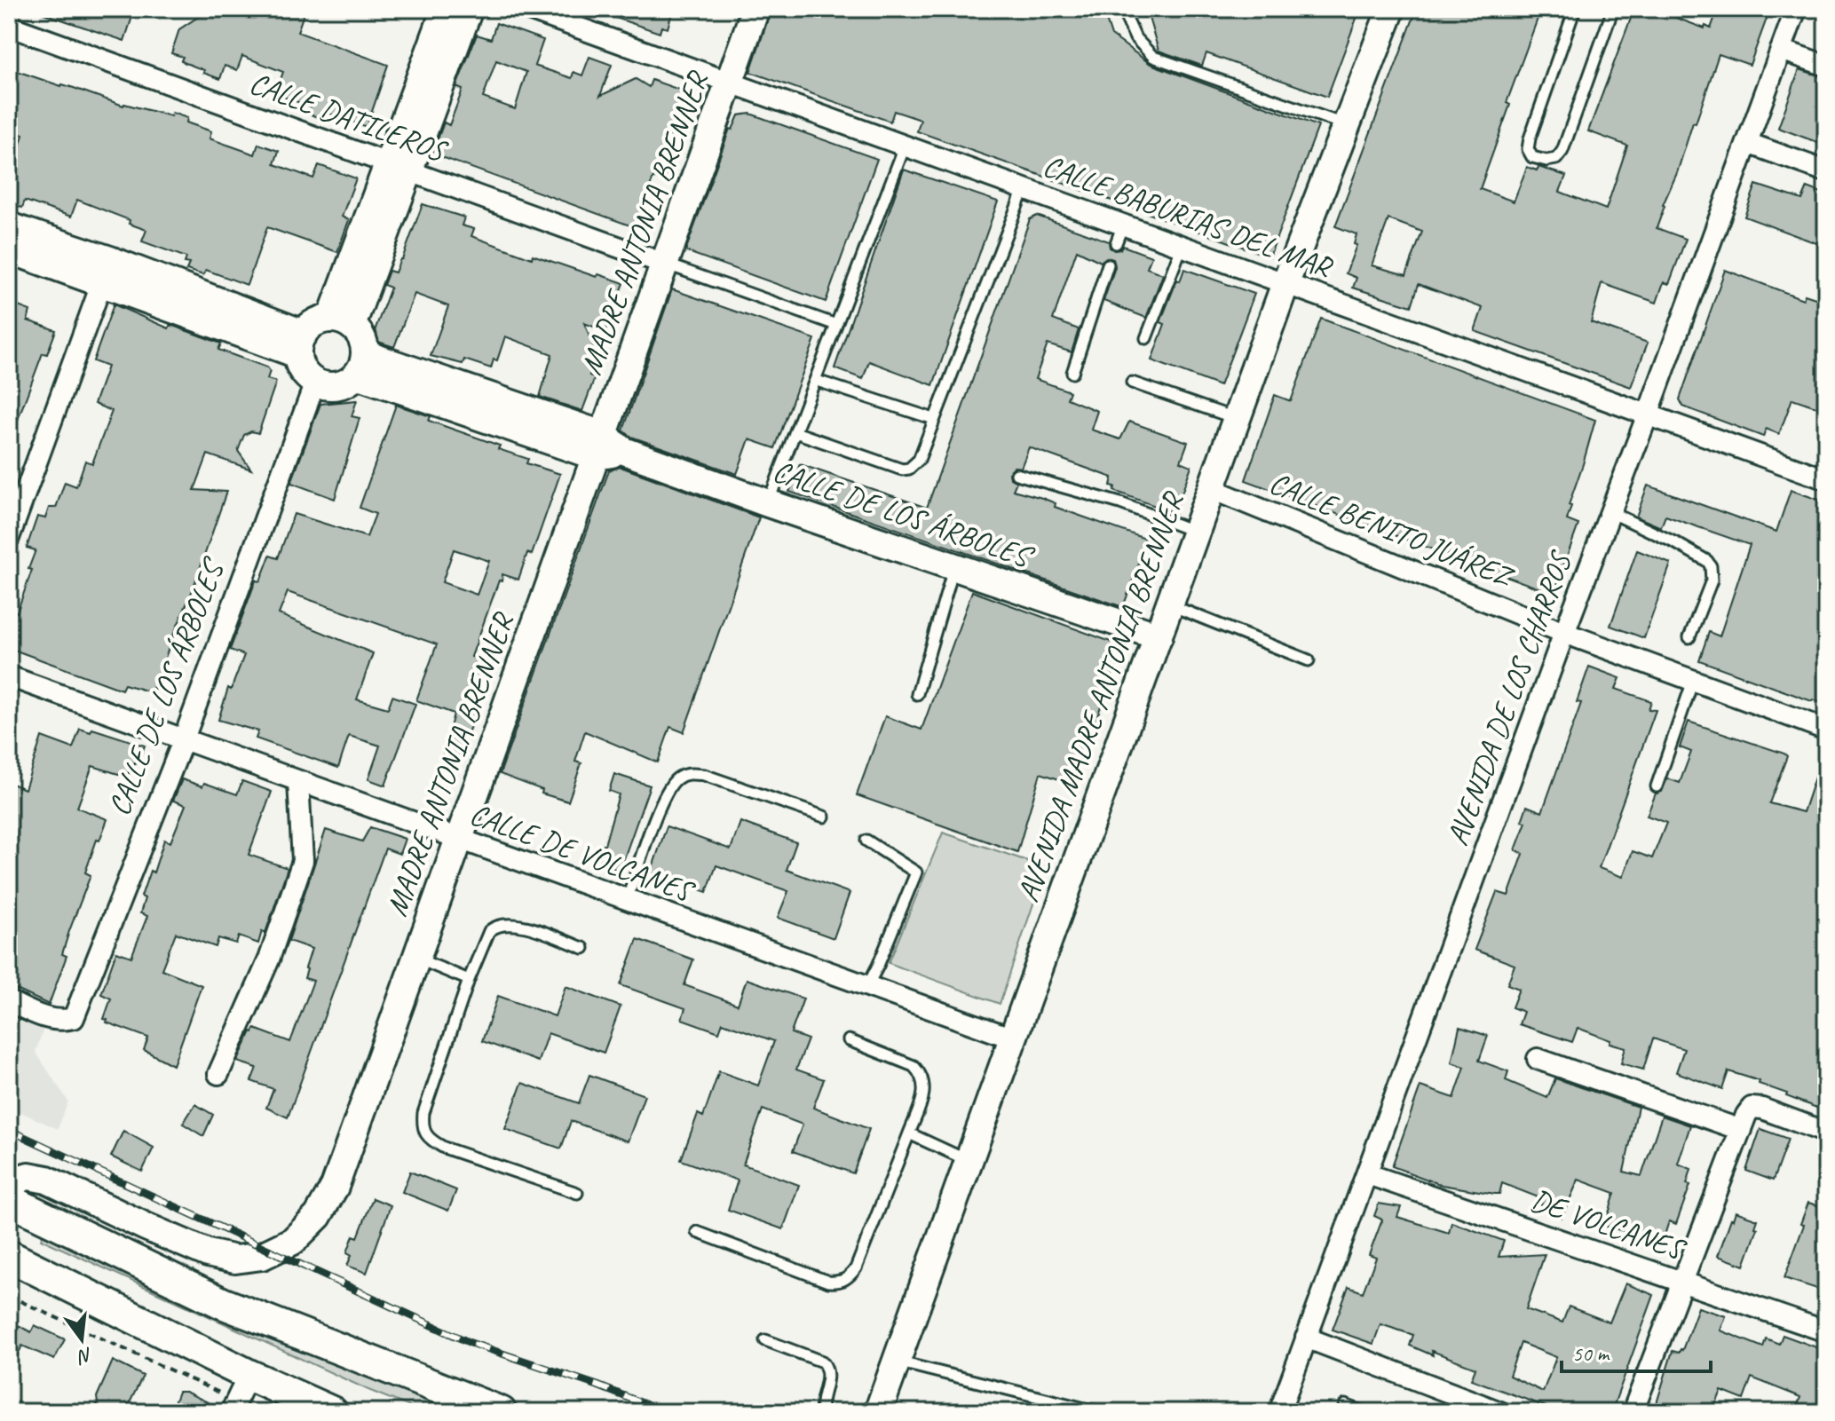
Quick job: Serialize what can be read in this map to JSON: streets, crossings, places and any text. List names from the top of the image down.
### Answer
{
  "streets": {
    "street": [
      "CALLE DATILEROS",
      "CALLE BABURIAS DEL MAR",
      "MADRE ANTONIA BRENNER",
      "CALLE DE LOS ÁRBOLES",
      "CALLE BENITO JUÁREZ",
      "AVENIDA MADRE ANTONIA BRENNER",
      "AVENIDA DE LOS CHARROS",
      "CALLE DE VOLCANES",
      "DE VOLCANES"
    ]
  },
  "crossings": [
    ["CALLE DATILEROS", "MADRE ANTONIA BRENNER"],
    ["CALLE BABURIAS DEL MAR", "MADRE ANTONIA BRENNER"],
    ["CALLE BABURIAS DEL MAR", "AVENIDA MADRE ANTONIA BRENNER"],
    ["CALLE BABURIAS DEL MAR", "AVENIDA DE LOS CHARROS"],
    ["MADRE ANTONIA BRENNER", "CALLE DE LOS ÁRBOLES"],
    ["MADRE ANTONIA BRENNER", "CALLE DE VOLCANES"],
    ["CALLE DE LOS ÁRBOLES", "AVENIDA MADRE ANTONIA BRENNER"],
    ["CALLE DE LOS ÁRBOLES", "CALLE DE VOLCANES"],
    ["CALLE BENITO JUÁREZ", "AVENIDA MADRE ANTONIA BRENNER"],
    ["CALLE BENITO JUÁREZ", "AVENIDA DE LOS CHARROS"],
    ["AVENIDA MADRE ANTONIA BRENNER", "CALLE DE VOLCANES"],
    ["AVENIDA DE LOS CHARROS", "DE VOLCANES"]
  ],
  "scale_bar": "50 m",
  "north": "bottom"
}
